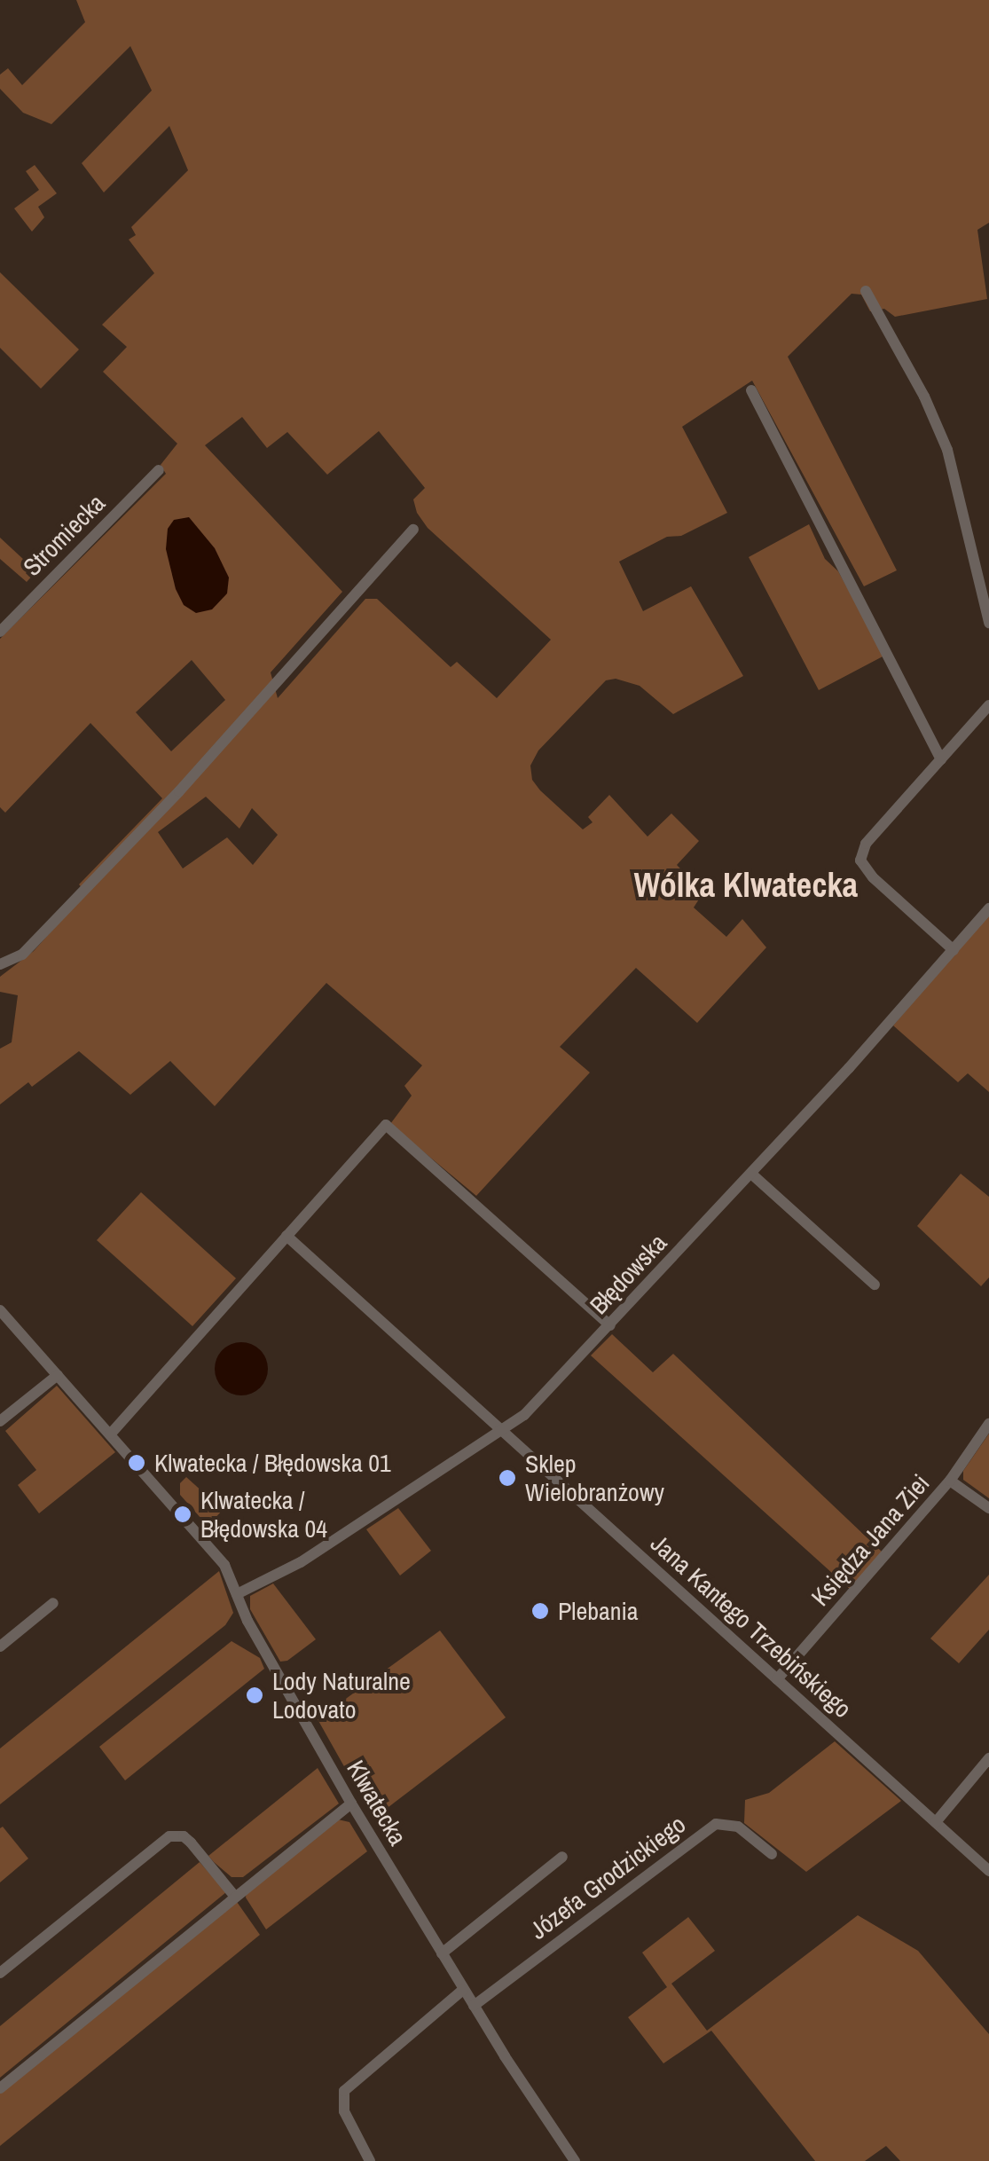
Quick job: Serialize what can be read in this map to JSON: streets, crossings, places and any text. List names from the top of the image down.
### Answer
{
  "streets": {
    "street": [
      "Stromiecka",
      "Błędowska",
      "Księdza Jana Ziei",
      "Jana Kantego Trzebińskiego",
      "Klwatecka",
      "Józefa Grodzickiego"
    ]
  },
  "crossings": [
    ["Błędowska", "Jana Kantego Trzebińskiego"],
    ["Błędowska", "Klwatecka"],
    ["Księdza Jana Ziei", "Jana Kantego Trzebińskiego"],
    ["Klwatecka", "Józefa Grodzickiego"]
  ],
  "districts": ["Wólka Klwatecka"],
  "places": [
    "Klwatecka / Błędowska 01",
    "Sklep Wielobranżowy",
    "Klwatecka / Błędowska 04",
    "Plebania",
    "Lody Naturalne Lodovato"
  ]
}
